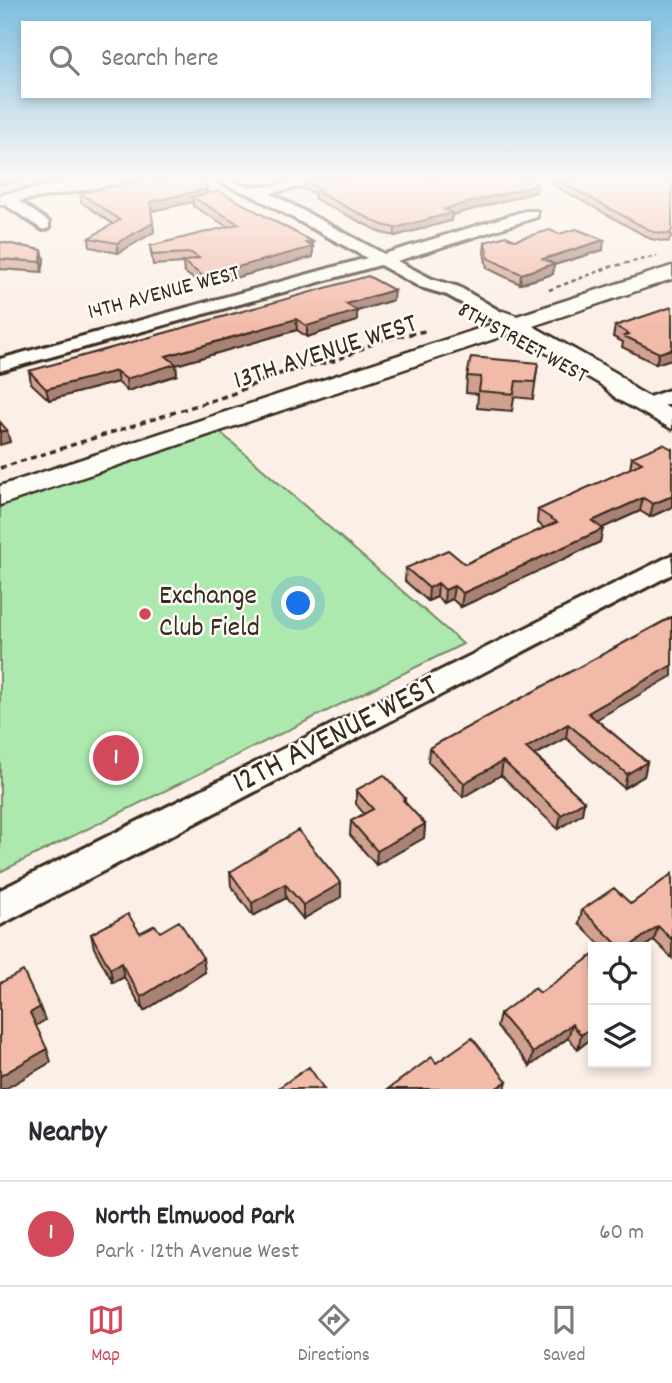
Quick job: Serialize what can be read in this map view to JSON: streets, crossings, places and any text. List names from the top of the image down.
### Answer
{
  "streets": {
    "street": [
      "14TH AVENUE WEST",
      "8TH STREET WEST",
      "13TH AVENUE WEST",
      "12TH AVENUE WEST"
    ]
  },
  "crossings": [
    ["14TH AVENUE WEST", "8TH STREET WEST"],
    ["8TH STREET WEST", "13TH AVENUE WEST"]
  ],
  "places": ["Exchange Club Field"],
  "page": {
    "search": "Search here",
    "pins": "1",
    "heading": "Nearby",
    "list": [
      {
        "mark": "1",
        "name": "North Elmwood Park",
        "note": "Park · 12th Avenue West",
        "value": "60 m"
      }
    ],
    "nav": ["Map", "Directions", "Saved"]
  }
}
